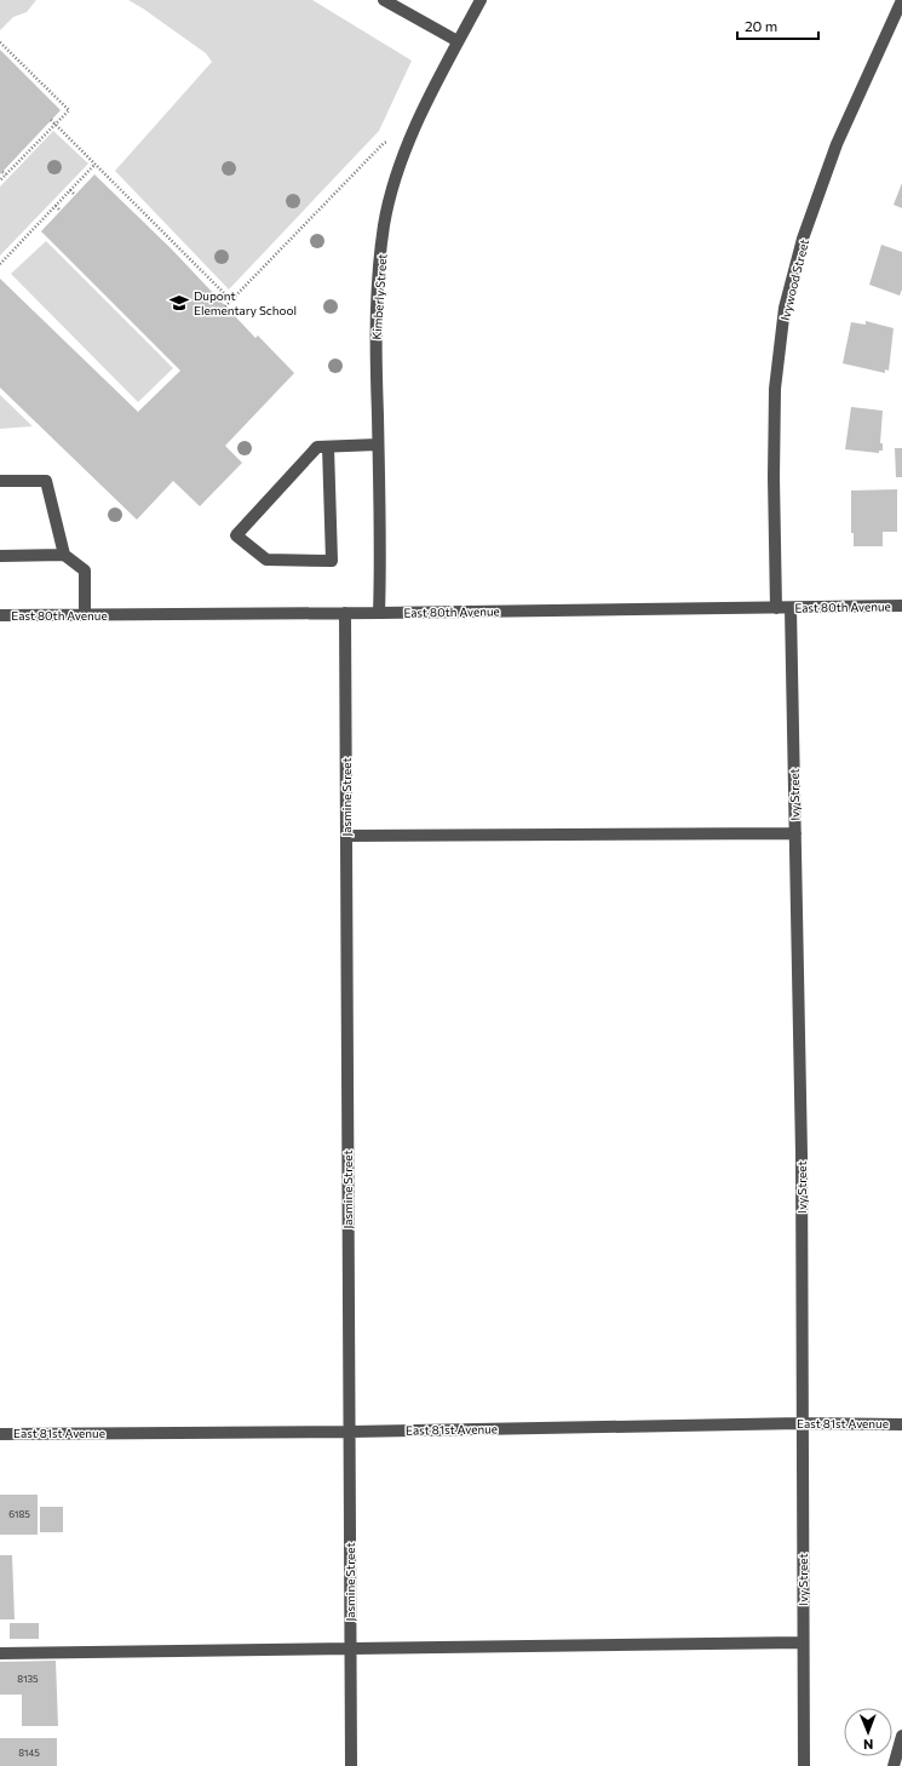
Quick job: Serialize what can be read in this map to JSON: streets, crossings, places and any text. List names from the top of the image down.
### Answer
{
  "streets": {
    "street": [
      "Ivywood Street",
      "Kimberly Street",
      "East 80th Avenue",
      "Ivy Street",
      "Jasmine Street",
      "East 81st Avenue"
    ]
  },
  "crossings": [
    ["Ivywood Street", "East 80th Avenue"],
    ["Kimberly Street", "East 80th Avenue"],
    ["East 80th Avenue", "Ivy Street"],
    ["East 80th Avenue", "Jasmine Street"],
    ["Ivy Street", "East 81st Avenue"],
    ["Jasmine Street", "East 81st Avenue"]
  ],
  "places": {
    "school or university": ["Dupont Elementary School"]
  },
  "house_numbers": ["6185", "8135", "8145"],
  "scale_bar": "20 m",
  "north": "bottom"
}
